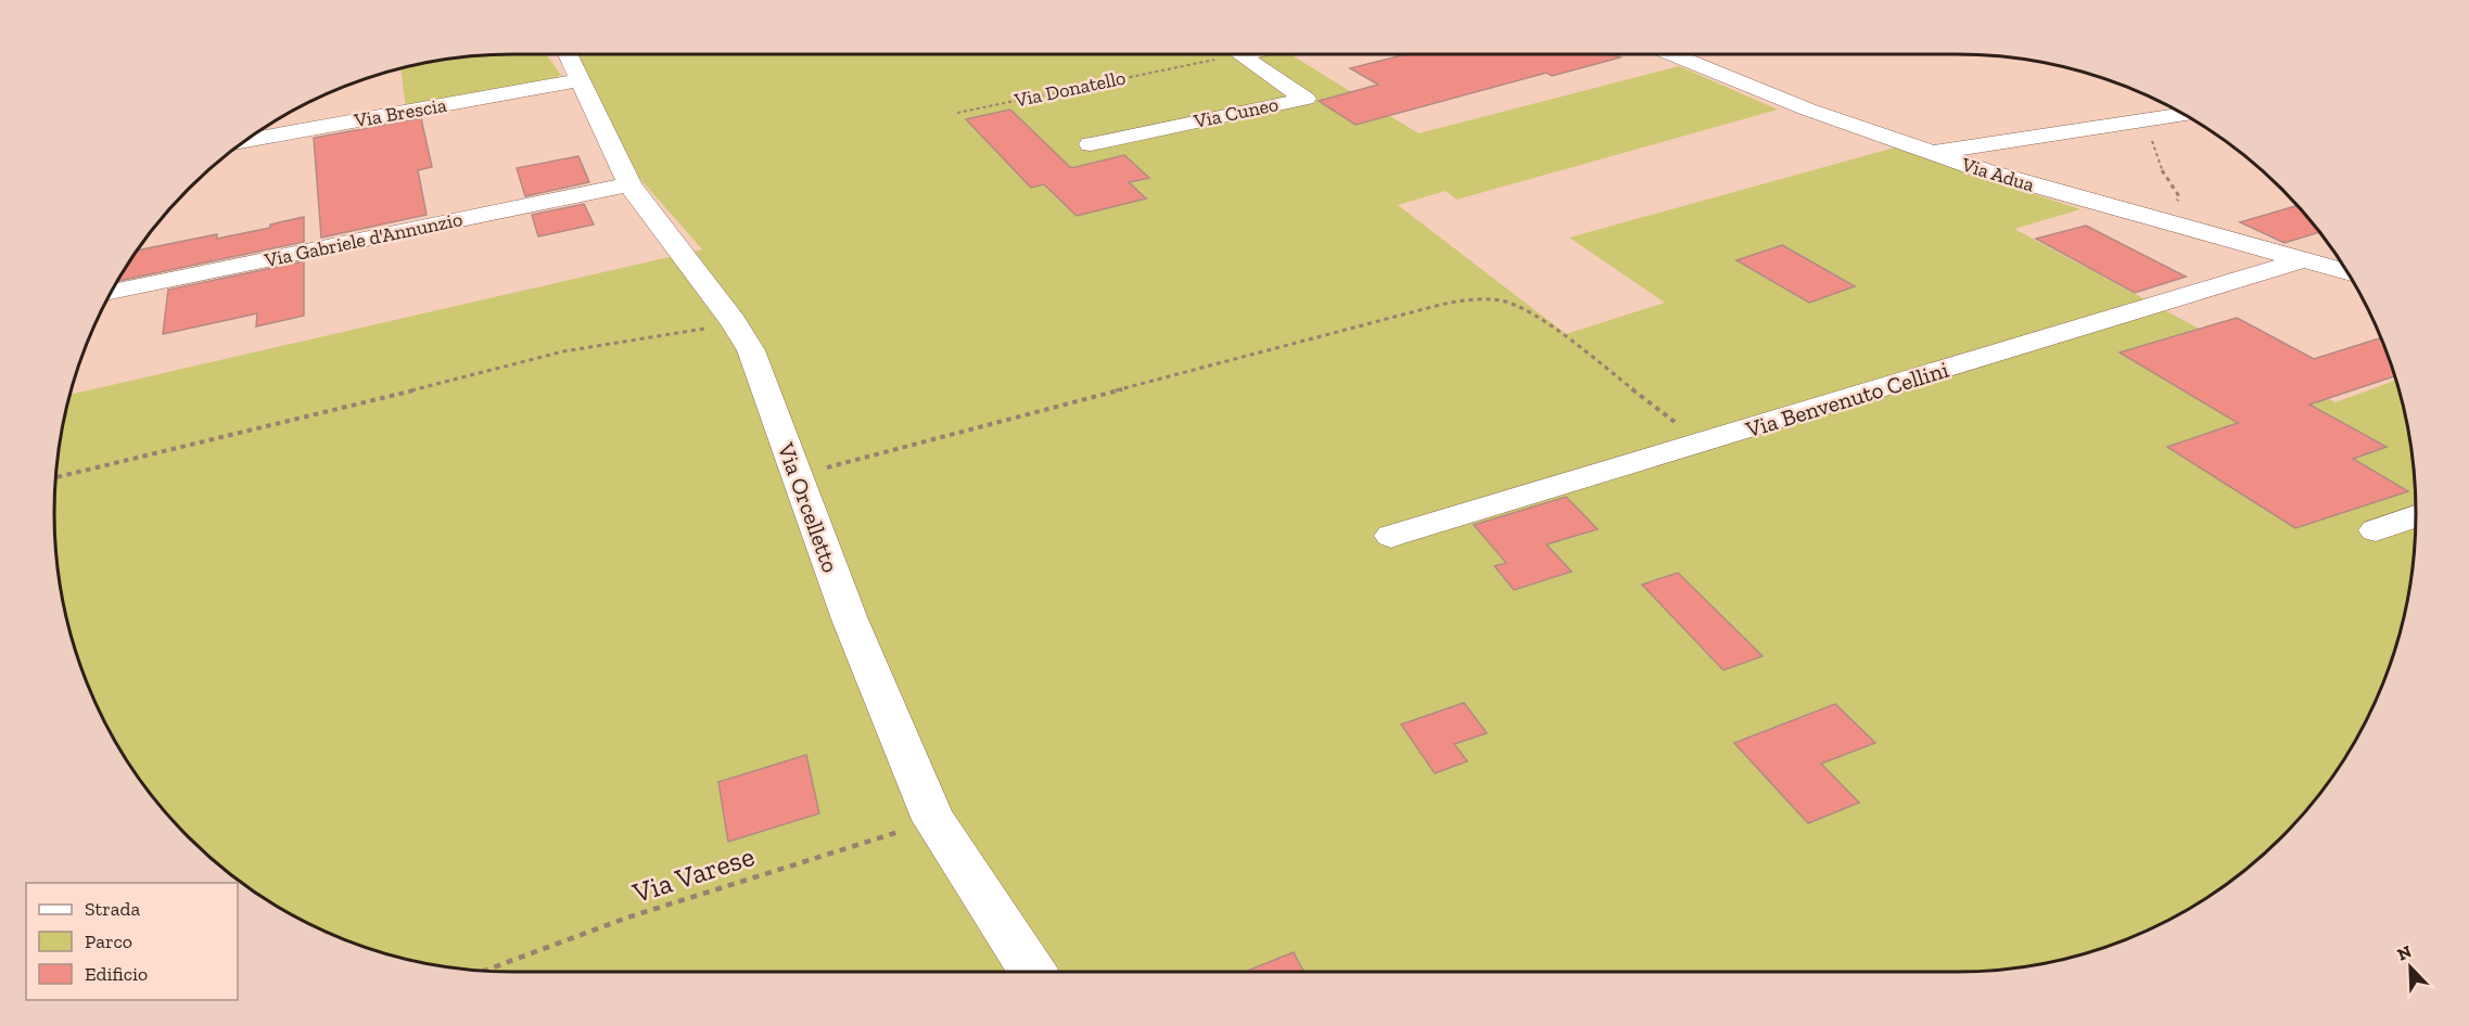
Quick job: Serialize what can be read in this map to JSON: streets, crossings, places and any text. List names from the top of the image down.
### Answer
{
  "streets": {
    "street": [
      "Via Brescia",
      "Via Cuneo",
      "Via Adua",
      "Via Gabriele d'Annunzio",
      "Via Benvenuto Cellini",
      "Via Orcelletto"
    ],
    "path": ["Via Donatello", "Via Varese"]
  },
  "crossings": [
    ["Via Donatello", "Via Cuneo"],
    ["Via Brescia", "Via Orcelletto"],
    ["Via Adua", "Via Benvenuto Cellini"],
    ["Via Gabriele d'Annunzio", "Via Orcelletto"],
    ["Via Orcelletto", "Via Varese"]
  ],
  "legend": ["Strada", "Parco", "Edificio"],
  "north": "top left"
}
